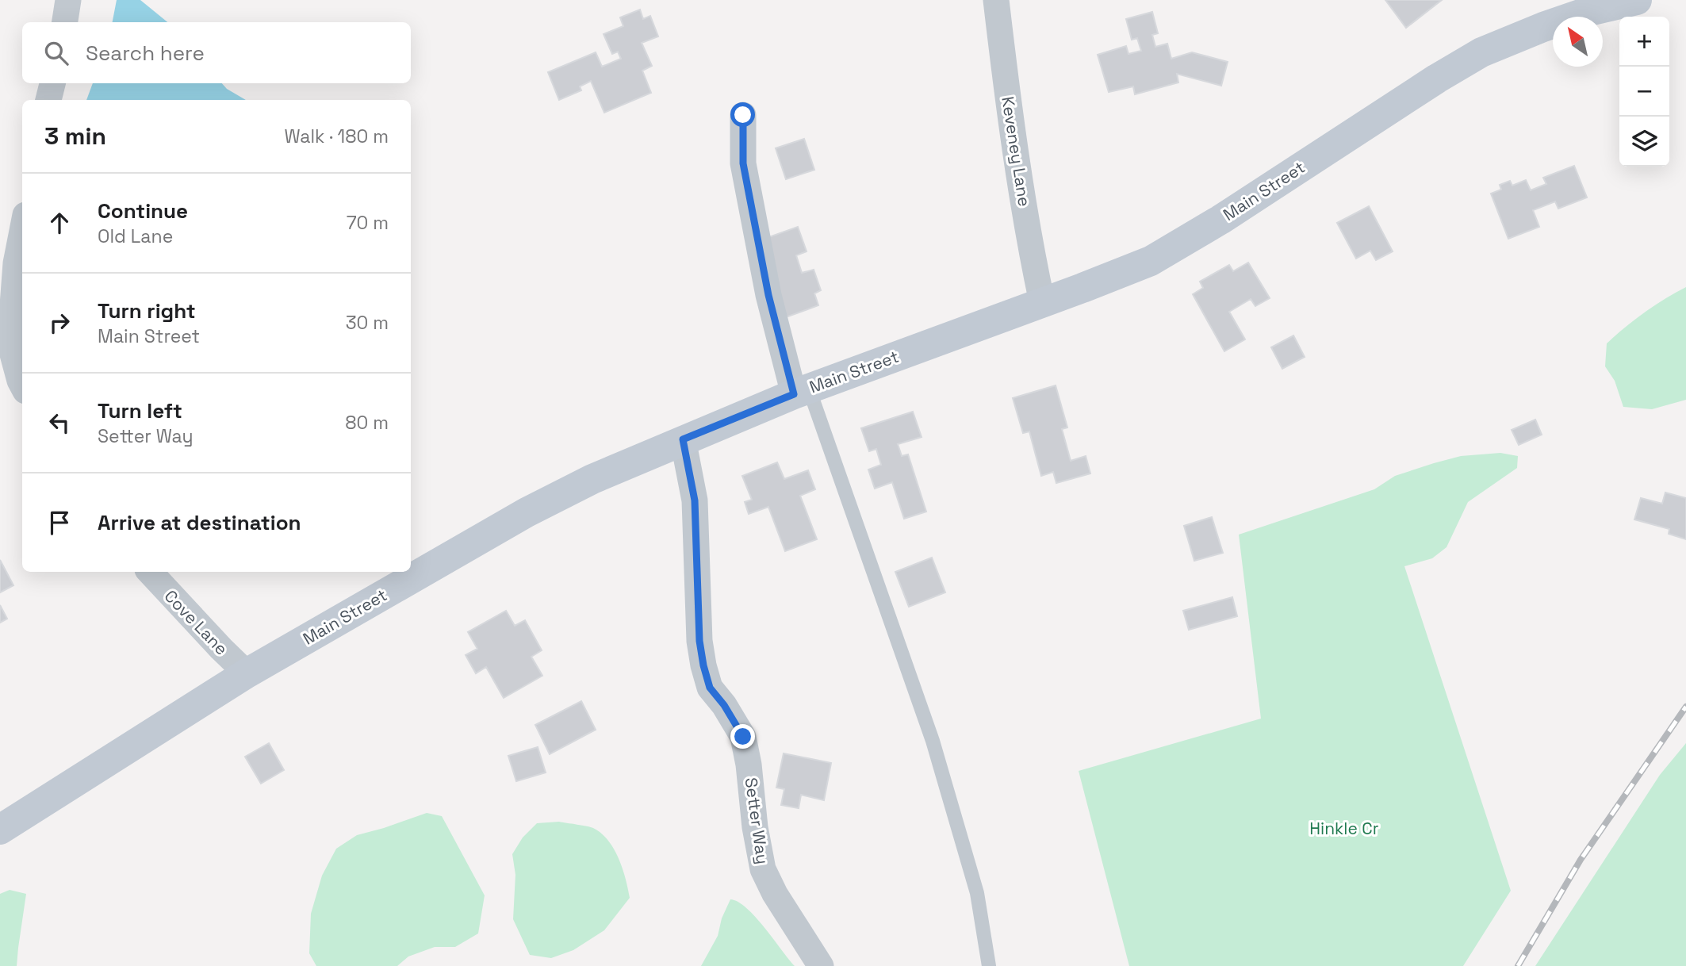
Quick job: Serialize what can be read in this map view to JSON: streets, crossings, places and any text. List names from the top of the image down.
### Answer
{
  "streets": {
    "main road": ["Main Street"],
    "street": ["Keveney Lane", "Cove Lane", "Setter Way"]
  },
  "crossings": [
    ["Keveney Lane", "Main Street"],
    ["Main Street", "Cove Lane"],
    ["Main Street", "Setter Way"]
  ],
  "parks": ["Hinkle Cr"],
  "north": "top left",
  "page": {
    "map_buttons": ["+", "−"],
    "search": "Search here",
    "heading": ["3 min", "Walk · 180 m"],
    "list": [
      ["Continue", "Old Lane", "70 m"],
      ["Turn right", "Main Street", "30 m"],
      ["Turn left", "Setter Way", "80 m"],
      "Arrive at destination"
    ]
  }
}
